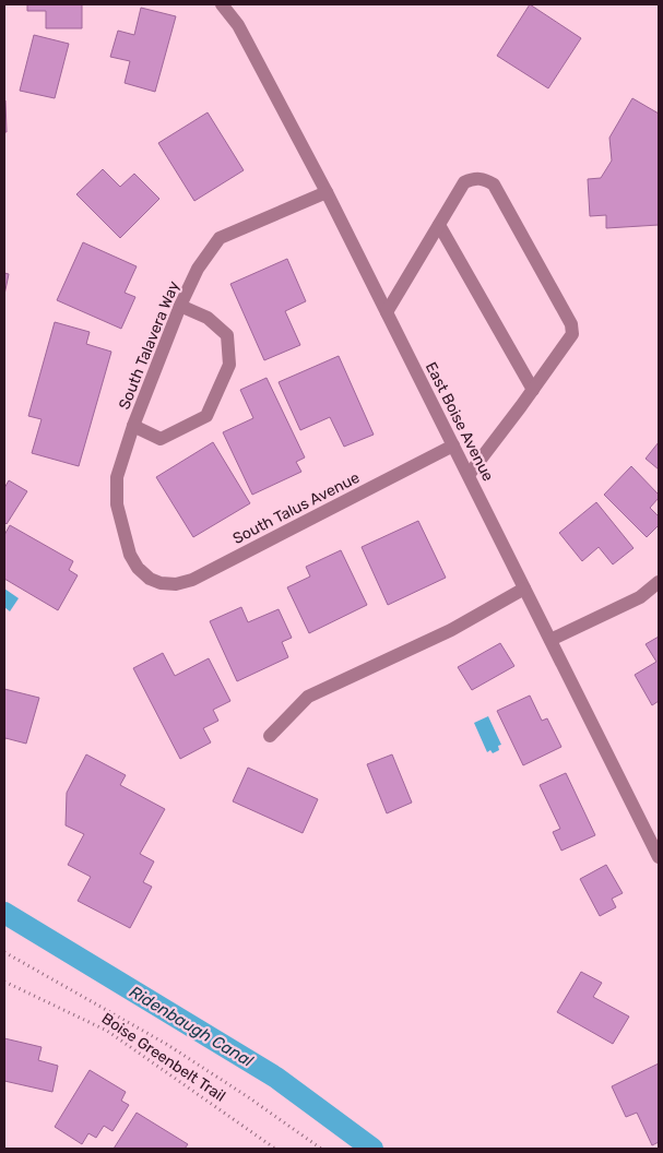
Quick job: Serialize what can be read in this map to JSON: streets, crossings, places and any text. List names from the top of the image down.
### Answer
{
  "streets": {
    "street": ["South Talavera Way", "East Boise Avenue", "South Talus Avenue"],
    "path": ["Boise Greenbelt Trail"]
  },
  "crossings": [
    ["South Talavera Way", "East Boise Avenue"],
    ["South Talavera Way", "South Talus Avenue"],
    ["East Boise Avenue", "South Talus Avenue"]
  ],
  "water": ["Ridenbaugh Canal"]
}
